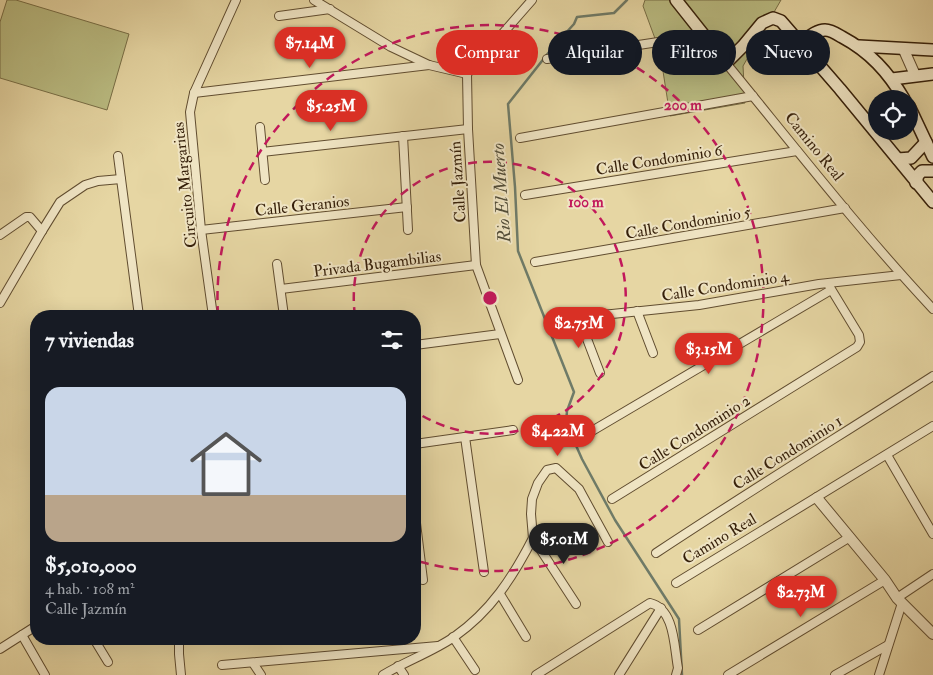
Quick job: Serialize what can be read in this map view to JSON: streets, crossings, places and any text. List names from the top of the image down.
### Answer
{
  "streets": {
    "main road": ["Camino Real"],
    "street": [
      "Calle Condominio 6",
      "Calle Jazmín",
      "Circuito Margaritas",
      "Calle Geranios",
      "Calle Condominio 5",
      "Privada Bugambilias",
      "Calle Condominio 4",
      "Calle Condominio 2",
      "Calle Condominio 1"
    ]
  },
  "crossings": [
    ["Camino Real", "Calle Condominio 6"],
    ["Camino Real", "Calle Condominio 5"],
    ["Camino Real", "Calle Condominio 4"],
    ["Calle Jazmín", "Privada Bugambilias"],
    ["Circuito Margaritas", "Calle Geranios"],
    ["Calle Condominio 4", "Calle Condominio 2"]
  ],
  "water": ["Rio El Muerto"],
  "page": {
    "price": [
      "$7.14M",
      "$5.25M",
      "$2.75M",
      "$3.15M",
      "$4.22M",
      "$5.01M",
      "$2.73M"
    ],
    "chip": [
      "Comprar",
      "Alquilar",
      "Filtros",
      "Nuevo"
    ],
    "heading": "7 viviendas",
    "list": [
      {
        "name": "$5,010,000",
        "note": "4 hab. · 108 m² · Calle Jazmín"
      }
    ]
  },
  "rings": ["200 m", "100 m"]
}
